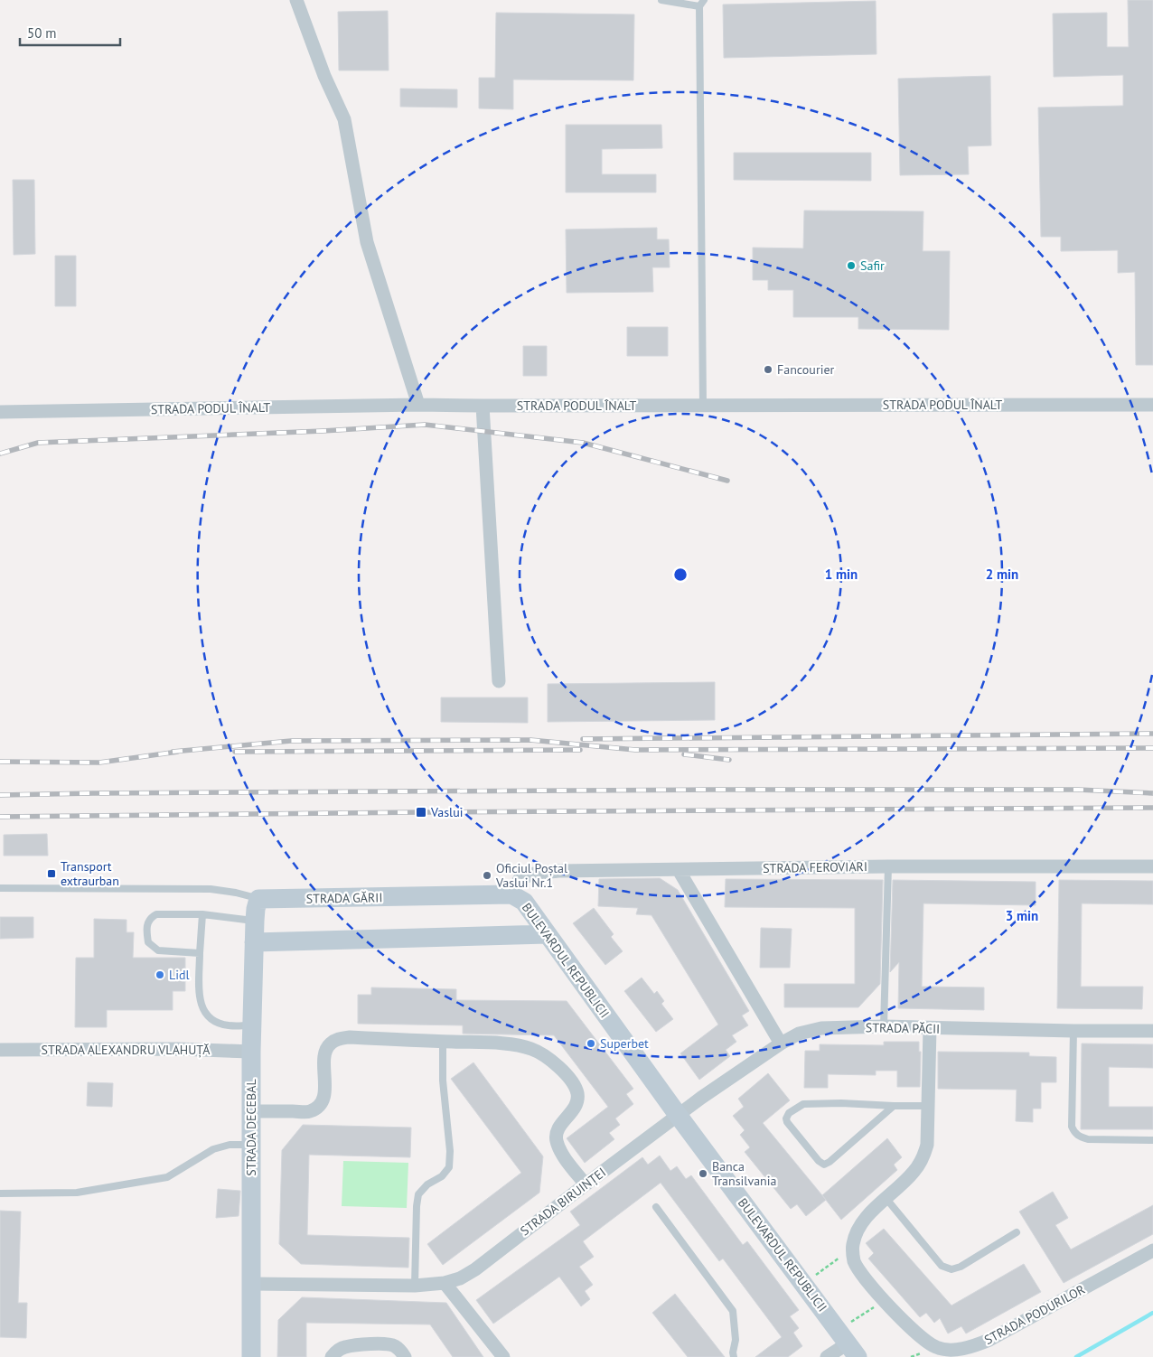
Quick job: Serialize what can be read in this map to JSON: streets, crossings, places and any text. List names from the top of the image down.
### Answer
{
  "streets": {
    "street": [
      "STRADA PODUL ÎNALT",
      "STRADA FEROVIARI",
      "STRADA GĂRII",
      "BULEVARDUL REPUBLICII",
      "STRADA PĂCII",
      "STRADA ALEXANDRU VLAHUȚĂ",
      "STRADA DECEBAL",
      "STRADA BIRUINȚEI",
      "STRADA PODURILOR"
    ]
  },
  "crossings": [
    ["STRADA GĂRII", "BULEVARDUL REPUBLICII"],
    ["STRADA GĂRII", "STRADA DECEBAL"],
    ["BULEVARDUL REPUBLICII", "STRADA PĂCII"],
    ["BULEVARDUL REPUBLICII", "STRADA BIRUINȚEI"],
    ["STRADA PĂCII", "STRADA BIRUINȚEI"],
    ["STRADA PĂCII", "STRADA PODURILOR"],
    ["STRADA ALEXANDRU VLAHUȚĂ", "STRADA DECEBAL"],
    ["STRADA DECEBAL", "STRADA BIRUINȚEI"]
  ],
  "places": {
    "other": [
      "Safir",
      "Fancourier",
      "Oficiul Poștal Vaslui Nr.1",
      "Lidl",
      "Superbet",
      "Banca Transilvania"
    ],
    "transit": ["Vaslui", "Transport extraurban"]
  },
  "scale_bar": "50 m",
  "rings": ["1 min", "2 min", "3 min"]
}
